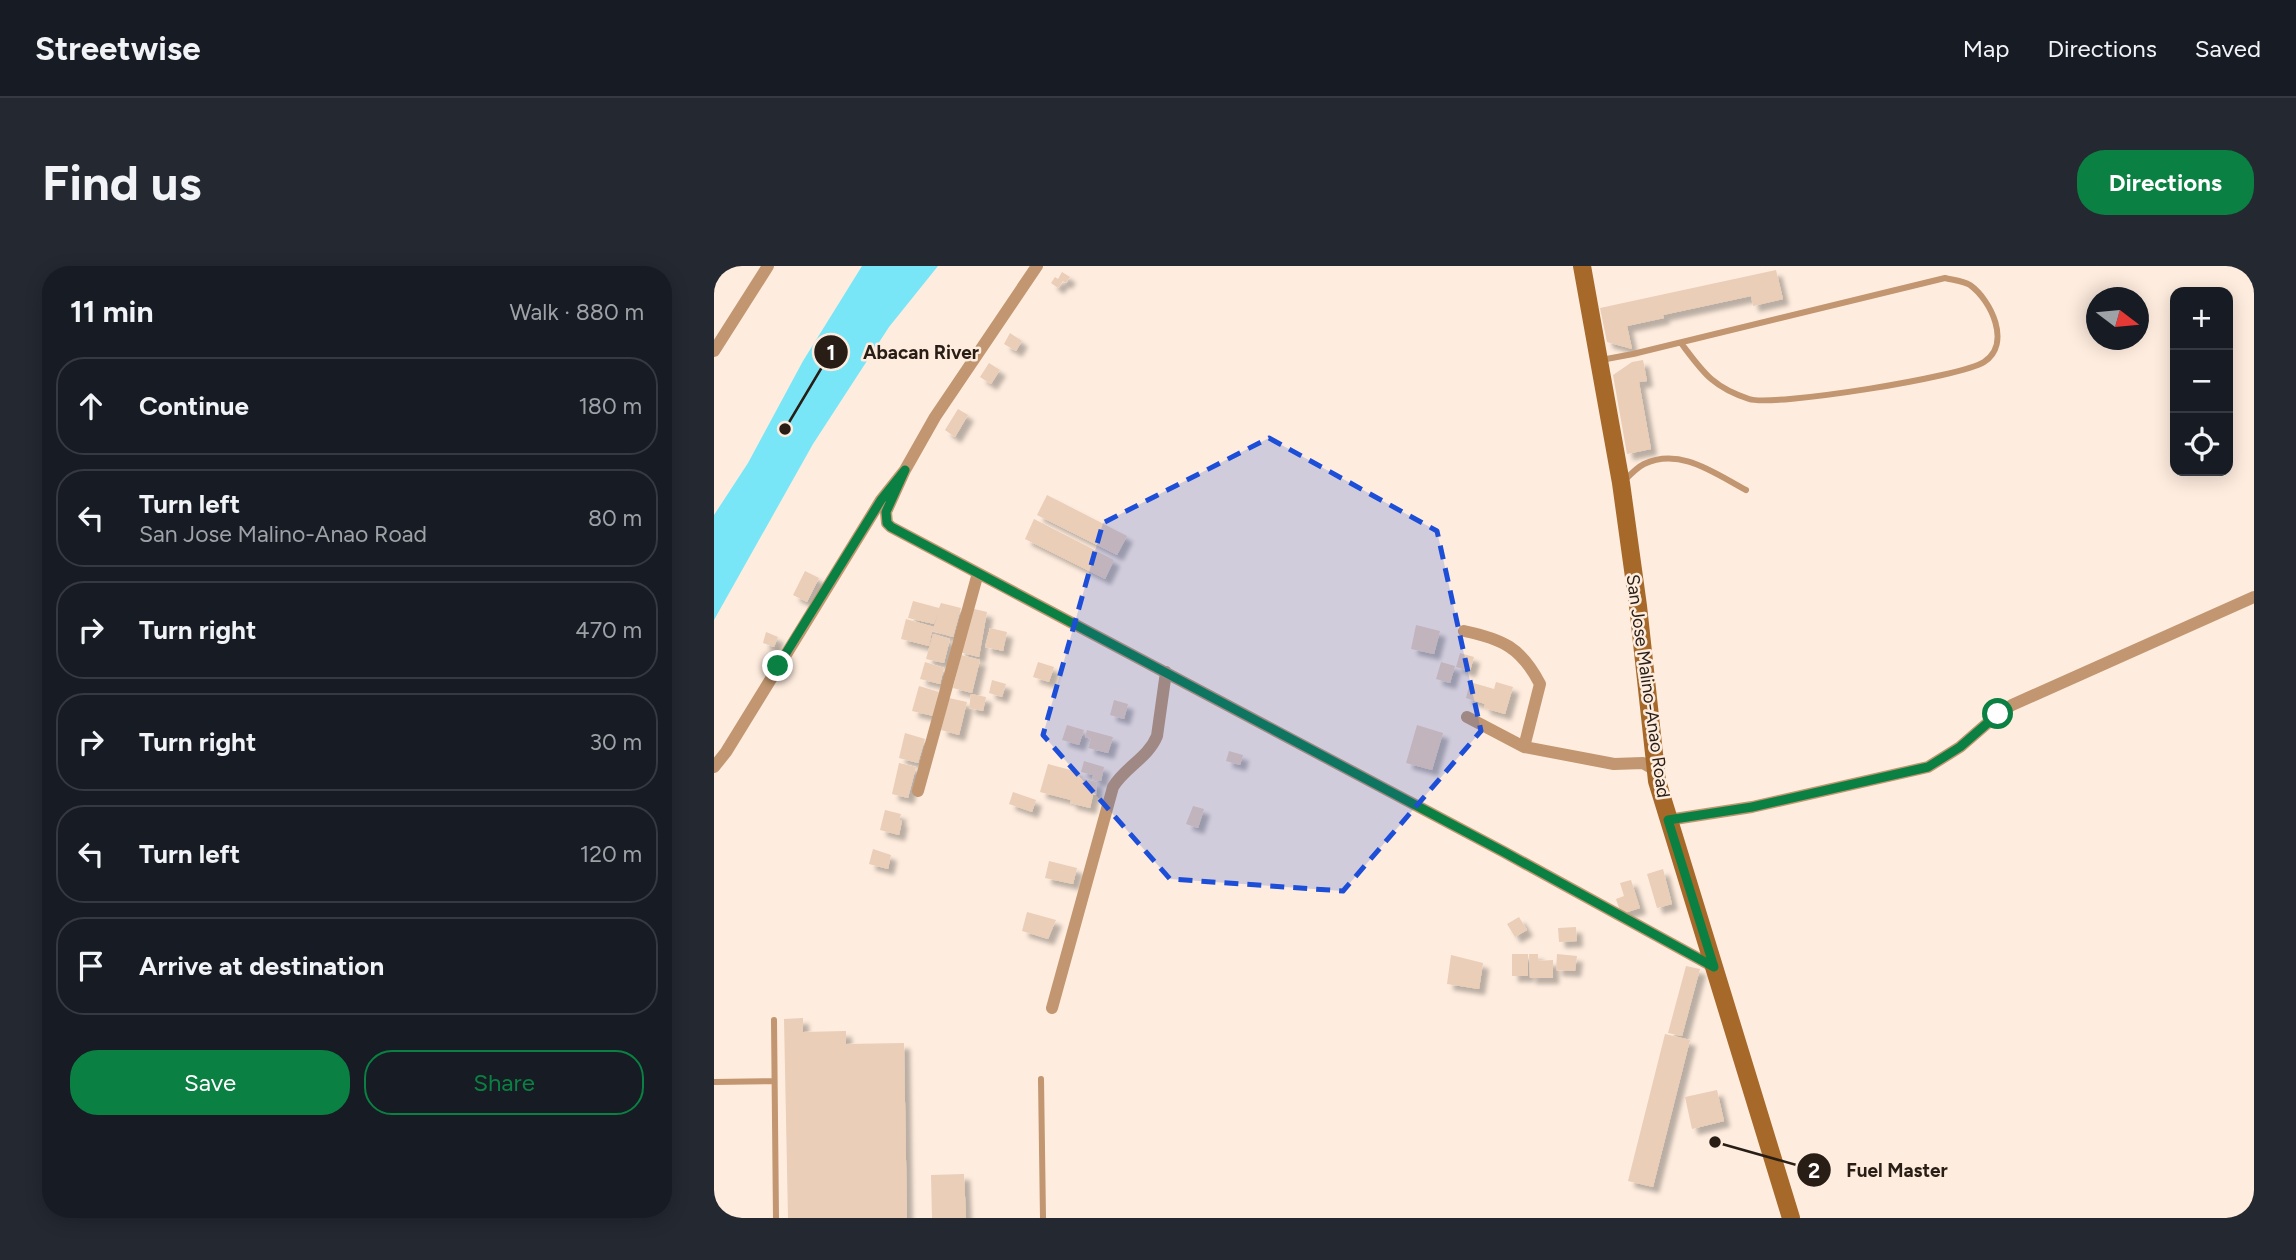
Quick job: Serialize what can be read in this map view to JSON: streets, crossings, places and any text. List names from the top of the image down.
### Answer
{
  "streets": {
    "main road": ["San Jose Malino-Anao Road"]
  },
  "places": ["Abacan River", "Fuel Master"],
  "north": "right",
  "page": {
    "header": "Streetwise",
    "nav": ["Map", "Directions", "Saved"],
    "buttons": [
      "Directions",
      ["Save", "Share"]
    ],
    "title": "Find us",
    "heading": ["11 min", "Walk · 880 m"],
    "map_buttons": ["+", "−"],
    "list": [
      ["Continue", "180 m"],
      ["Turn left", "San Jose Malino-Anao Road", "80 m"],
      ["Turn right", "470 m"],
      ["Turn right", "30 m"],
      ["Turn left", "120 m"],
      "Arrive at destination"
    ]
  }
}
